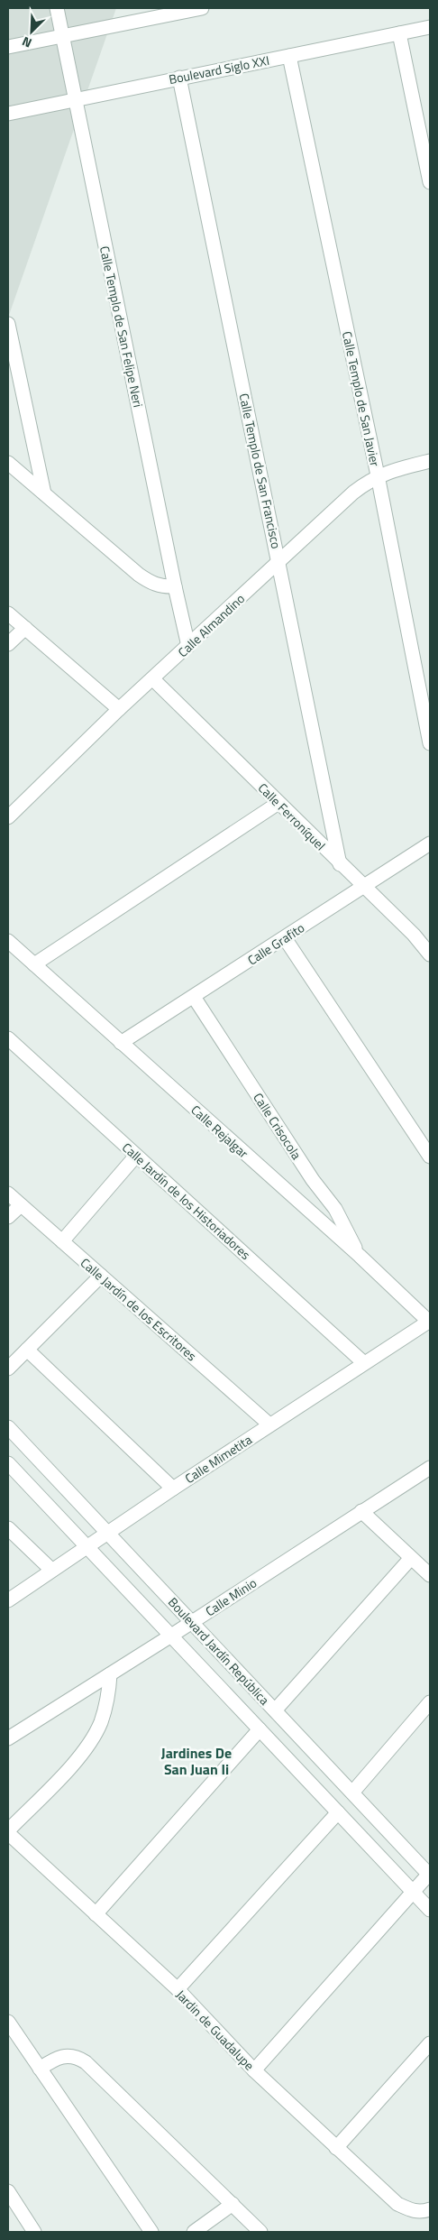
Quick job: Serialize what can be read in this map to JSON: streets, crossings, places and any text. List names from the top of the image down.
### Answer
{
  "streets": {
    "street": [
      "Boulevard Siglo XXI",
      "Calle Templo de San Felipe Neri",
      "Calle Templo de San Javier",
      "Calle Templo de San Francisco",
      "Calle Almandino",
      "Calle Ferroníquel",
      "Calle Grafito",
      "Calle Crisocola",
      "Calle Rejalgar",
      "Calle Jardín de los Historiadores",
      "Calle Jardín de los Escritores",
      "Calle Mimetita",
      "Calle Minio",
      "Boulevard Jardín República",
      "Jardin de Guadalupe"
    ]
  },
  "crossings": [
    ["Boulevard Siglo XXI", "Calle Templo de San Felipe Neri"],
    ["Boulevard Siglo XXI", "Calle Templo de San Javier"],
    ["Boulevard Siglo XXI", "Calle Templo de San Francisco"],
    ["Calle Templo de San Felipe Neri", "Calle Almandino"],
    ["Calle Templo de San Javier", "Calle Almandino"],
    ["Calle Templo de San Francisco", "Calle Almandino"],
    ["Calle Templo de San Francisco", "Calle Ferroníquel"],
    ["Calle Almandino", "Calle Ferroníquel"],
    ["Calle Ferroníquel", "Calle Grafito"],
    ["Calle Grafito", "Calle Crisocola"],
    ["Calle Grafito", "Calle Rejalgar"],
    ["Calle Crisocola", "Calle Rejalgar"],
    ["Calle Rejalgar", "Calle Mimetita"],
    ["Calle Jardín de los Historiadores", "Calle Mimetita"],
    ["Calle Jardín de los Escritores", "Calle Mimetita"],
    ["Calle Mimetita", "Boulevard Jardín República"],
    ["Calle Minio", "Boulevard Jardín República"]
  ],
  "districts": ["Jardines De San Juan Ii"],
  "north": "bottom left"
}
